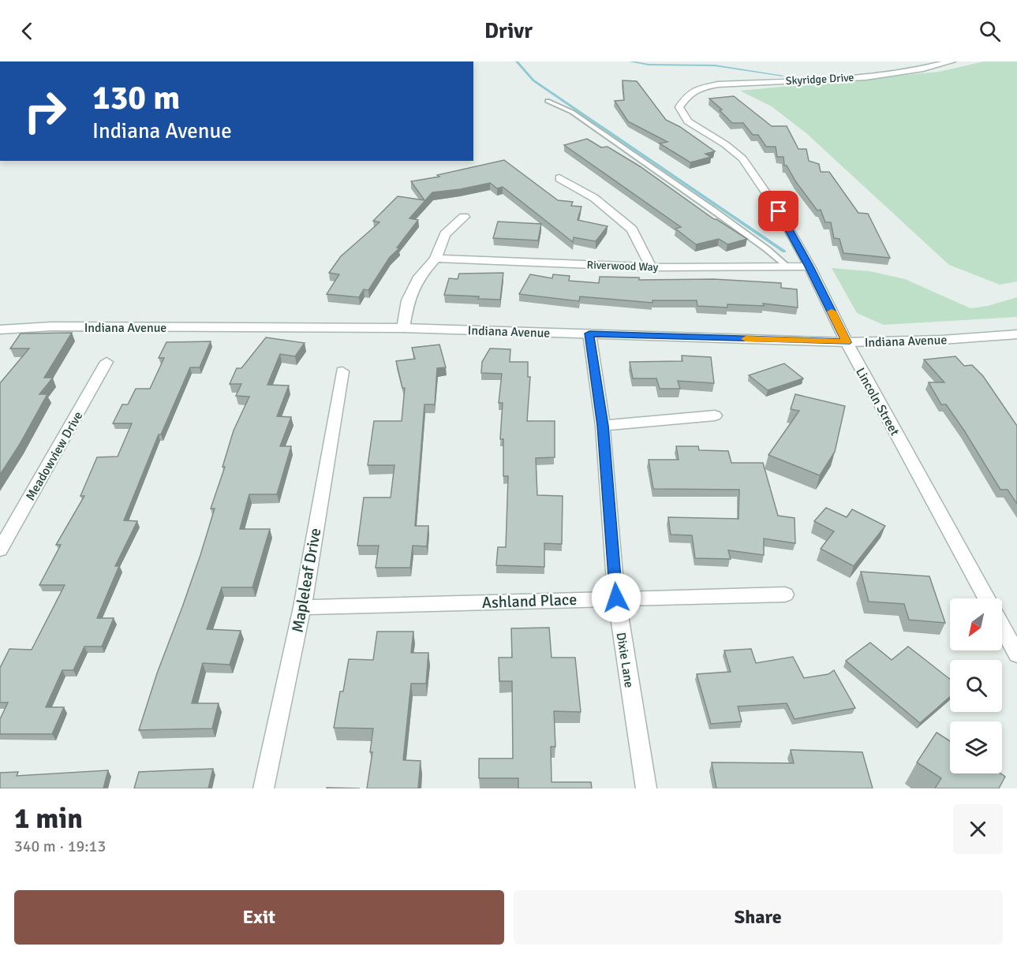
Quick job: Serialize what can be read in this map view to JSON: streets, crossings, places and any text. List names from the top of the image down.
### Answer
{
  "streets": {
    "street": [
      "Skyridge Drive",
      "Riverwood Way",
      "Indiana Avenue",
      "Lincoln Street",
      "Meadowview Drive",
      "Mapleleaf Drive",
      "Ashland Place",
      "Dixie Lane"
    ]
  },
  "crossings": [
    ["Skyridge Drive", "Lincoln Street"],
    ["Riverwood Way", "Lincoln Street"],
    ["Indiana Avenue", "Lincoln Street"],
    ["Indiana Avenue", "Dixie Lane"],
    ["Mapleleaf Drive", "Ashland Place"],
    ["Ashland Place", "Dixie Lane"]
  ],
  "north": "bottom left",
  "page": {
    "header": "Drivr",
    "turn": ["130 m", "Indiana Avenue"],
    "heading": ["1 min", "340 m · 19:13"],
    "buttons": ["Exit", "Share"]
  }
}
